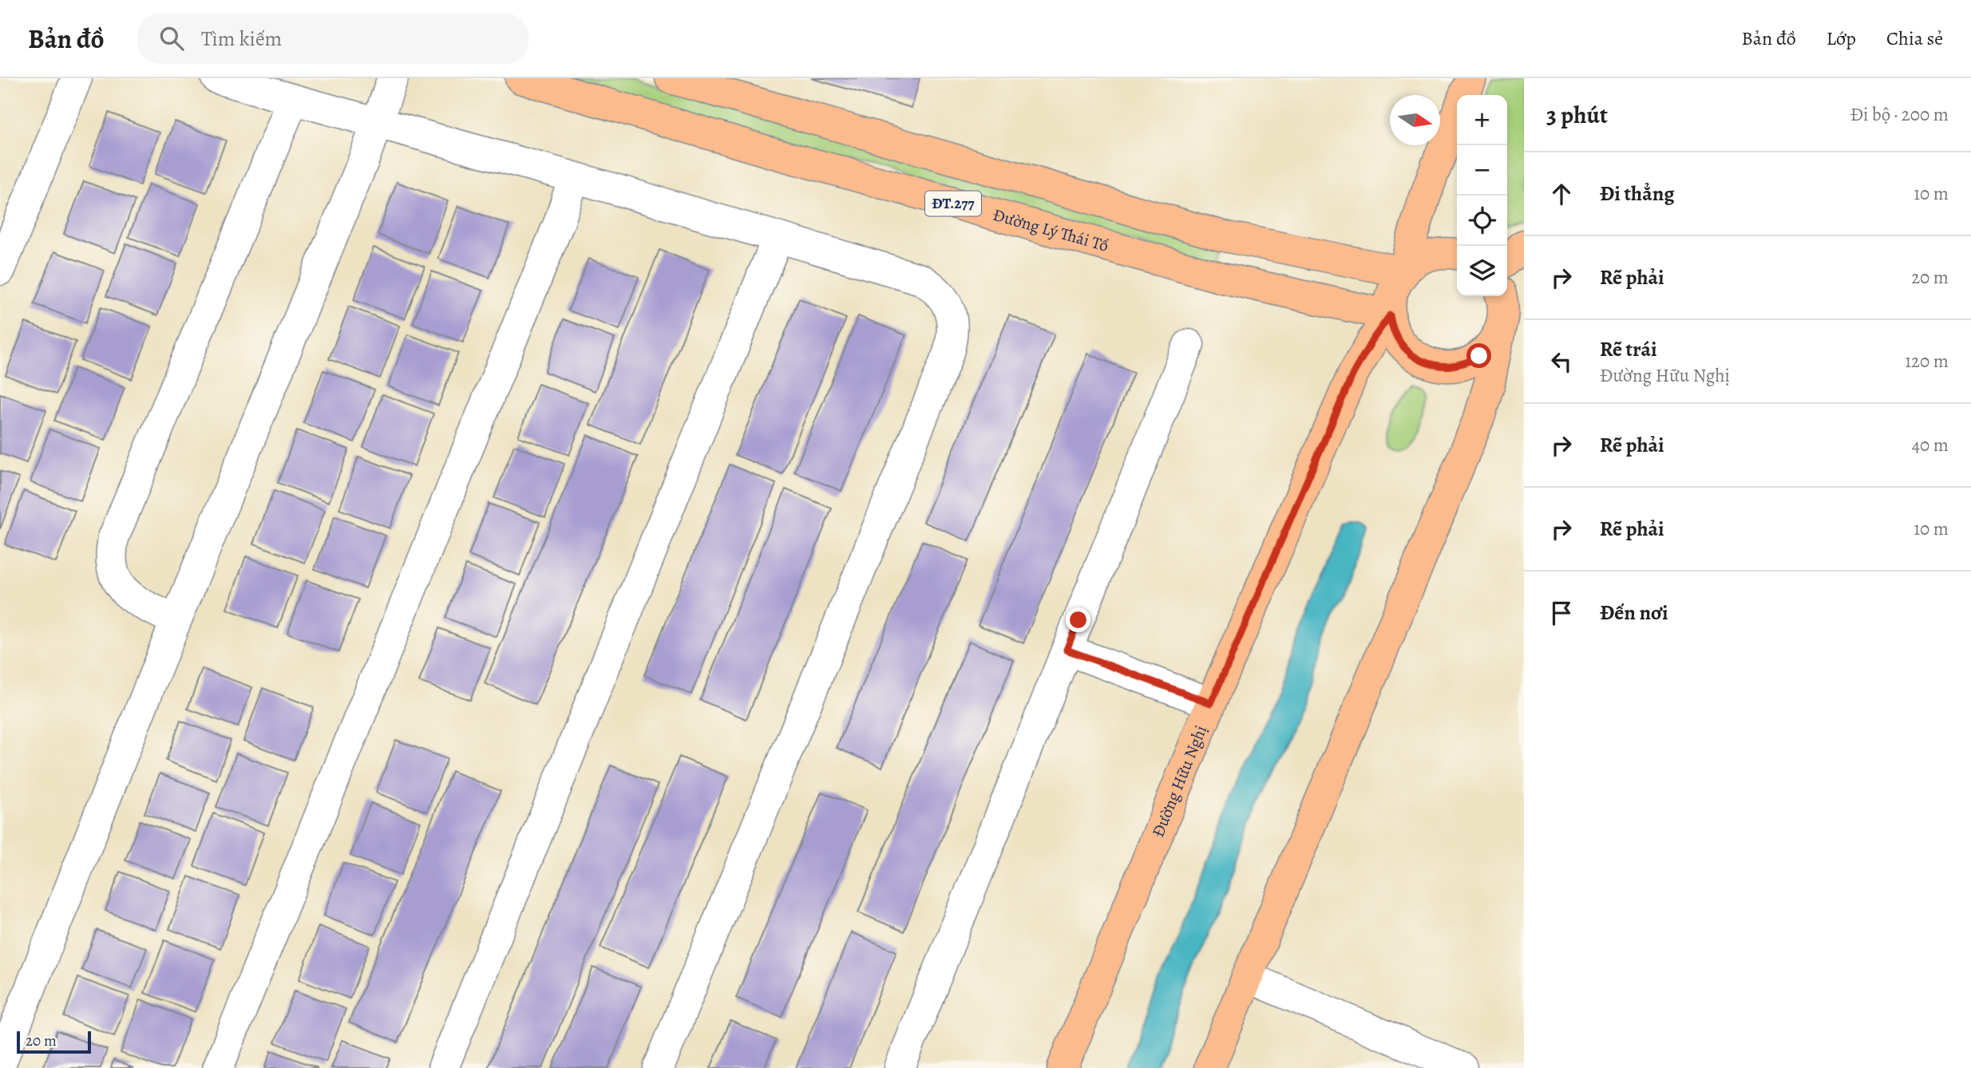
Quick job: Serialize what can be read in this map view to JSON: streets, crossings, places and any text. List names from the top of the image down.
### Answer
{
  "streets": {
    "main road": ["ĐT.277", "Đường Lý Thái Tổ", "Đường Hữu Nghị"]
  },
  "crossings": [
    ["Đường Lý Thái Tổ", "Đường Hữu Nghị"]
  ],
  "scale_bar": "20 m",
  "north": "right",
  "page": {
    "header": "Bản đồ",
    "search": "Tìm kiếm",
    "nav": ["Bản đồ", "Lớp", "Chia sẻ"],
    "heading": ["3 phút", "Đi bộ · 200 m"],
    "map_buttons": ["+", "−"],
    "list": [
      ["Đi thẳng", "10 m"],
      ["Rẽ phải", "20 m"],
      ["Rẽ trái", "Đường Hữu Nghị", "120 m"],
      ["Rẽ phải", "40 m"],
      ["Rẽ phải", "10 m"],
      "Đến nơi"
    ],
    "scale": "20 m"
  }
}
